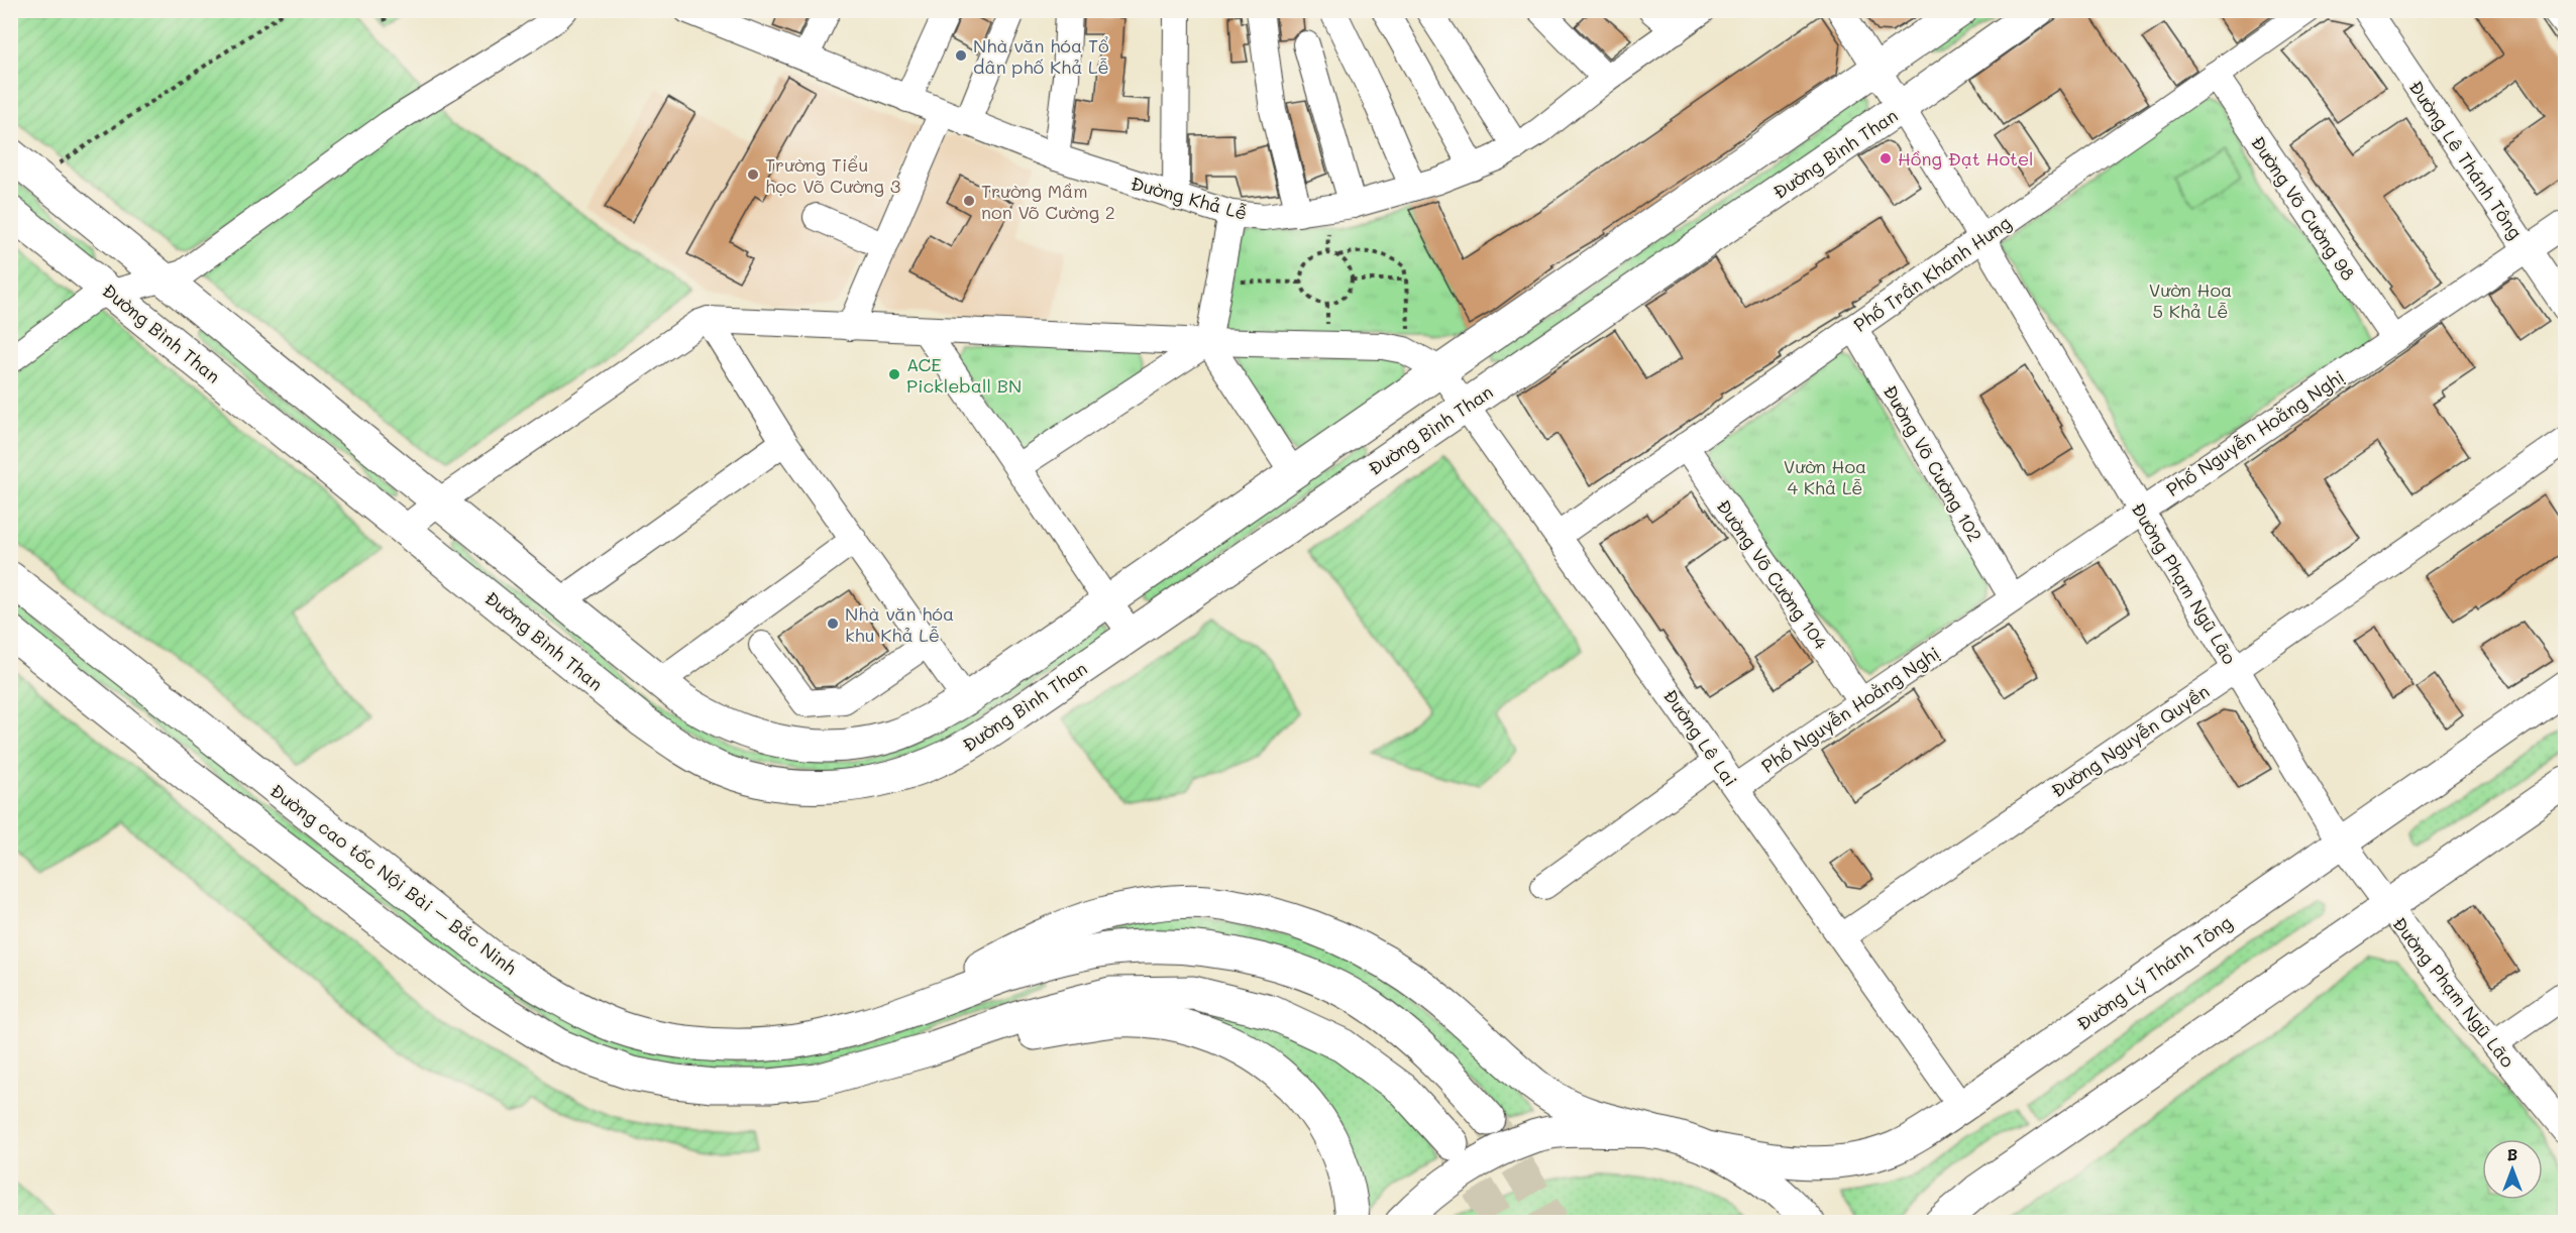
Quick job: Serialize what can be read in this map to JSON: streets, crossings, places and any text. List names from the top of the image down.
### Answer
{
  "streets": {
    "highway": ["Đường cao tốc Nội Bài – Bắc Ninh"],
    "main road": ["Đường Bình Than", "Đường Lý Thánh Tông"],
    "street": [
      "Đường Lê Thánh Tông",
      "Đường Khả Lễ",
      "Đường Võ Cường 98",
      "Phố Trần Khánh Hưng",
      "Phố Nguyễn Hoằng Nghị",
      "Đường Võ Cường 102",
      "Đường Võ Cường 104",
      "Đường Phạm Ngũ Lão",
      "Đường Lê Lai",
      "Đường Nguyễn Quyền"
    ]
  },
  "crossings": [
    ["Đường Bình Than", "Đường Phạm Ngũ Lão"],
    ["Đường Bình Than", "Đường Lê Lai"],
    ["Đường Lê Thánh Tông", "Phố Nguyễn Hoằng Nghị"],
    ["Đường Võ Cường 98", "Phố Trần Khánh Hưng"],
    ["Đường Võ Cường 98", "Phố Nguyễn Hoằng Nghị"],
    ["Phố Trần Khánh Hưng", "Đường Võ Cường 102"],
    ["Phố Trần Khánh Hưng", "Đường Võ Cường 104"],
    ["Phố Trần Khánh Hưng", "Đường Phạm Ngũ Lão"],
    ["Phố Trần Khánh Hưng", "Đường Lê Lai"],
    ["Phố Nguyễn Hoằng Nghị", "Đường Võ Cường 102"],
    ["Phố Nguyễn Hoằng Nghị", "Đường Võ Cường 104"],
    ["Phố Nguyễn Hoằng Nghị", "Đường Phạm Ngũ Lão"],
    ["Phố Nguyễn Hoằng Nghị", "Đường Lê Lai"],
    ["Đường Phạm Ngũ Lão", "Đường Nguyễn Quyền"],
    ["Đường Phạm Ngũ Lão", "Đường Lý Thánh Tông"],
    ["Đường Lê Lai", "Đường Nguyễn Quyền"],
    ["Đường Lê Lai", "Đường Lý Thánh Tông"]
  ],
  "parks": ["Vườn Hoa 5 Khả Lễ", "Vườn Hoa 4 Khả Lễ"],
  "places": [
    "Nhà văn hóa Tổ dân phố Khả Lễ",
    "Hồng Đạt Hotel",
    "Trường Tiểu học Võ Cường 3",
    "Trường Mầm non Võ Cường 2",
    "ACE Pickleball BN",
    "Nhà văn hóa khu Khả Lễ"
  ],
  "north": "top"
}
